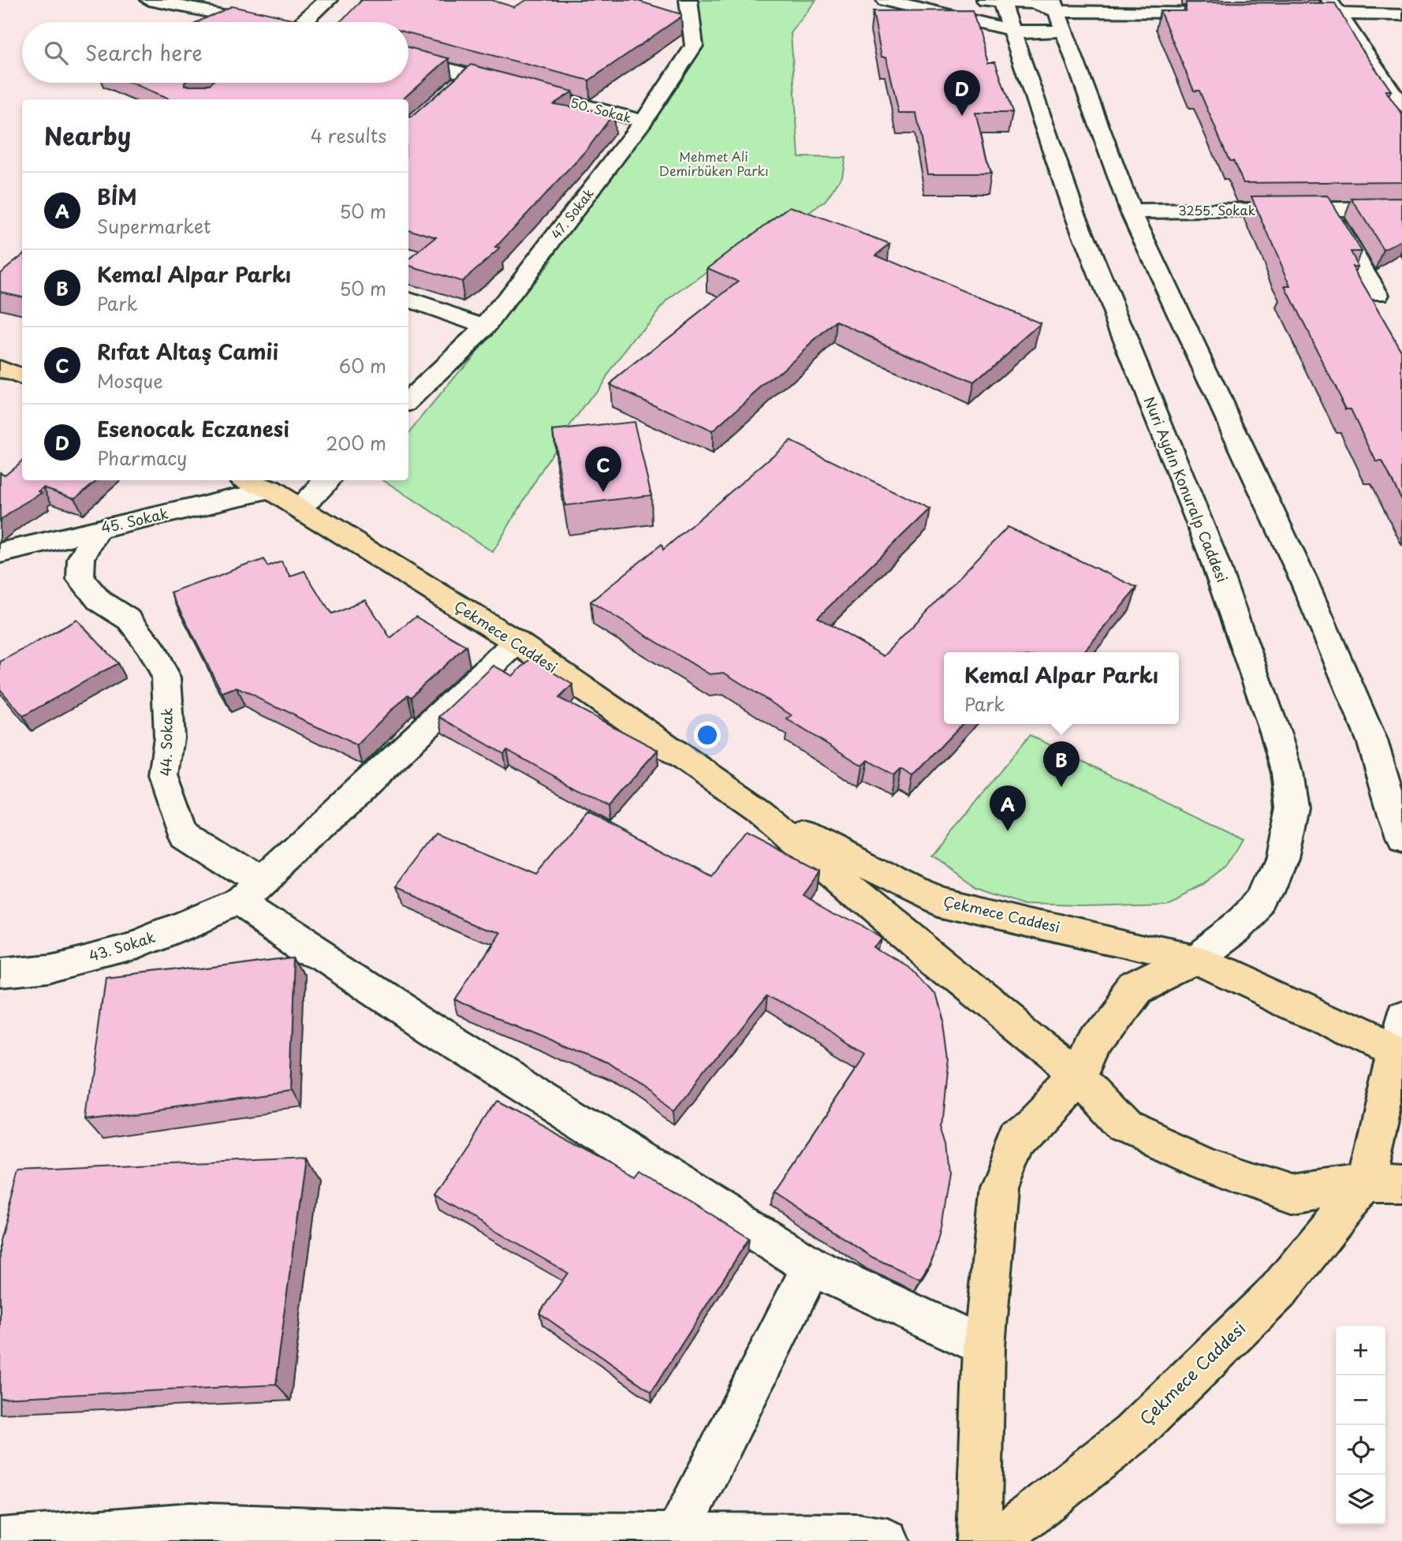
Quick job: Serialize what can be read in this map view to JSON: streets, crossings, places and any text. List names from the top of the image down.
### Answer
{
  "streets": {
    "main road": ["Çekmece Caddesi"],
    "street": [
      "50. Sokak",
      "3255. Sokak",
      "47. Sokak",
      "Nuri Aydın Konuralp Caddesi",
      "45. Sokak",
      "44. Sokak",
      "43. Sokak"
    ]
  },
  "crossings": [
    ["50. Sokak", "47. Sokak"],
    ["Nuri Aydın Konuralp Caddesi", "Çekmece Caddesi"],
    ["45. Sokak", "Çekmece Caddesi"],
    ["45. Sokak", "44. Sokak"],
    ["44. Sokak", "43. Sokak"]
  ],
  "parks": ["Mehmet Ali Demirbüken Parkı"],
  "page": {
    "search": "Search here",
    "pins": [
      "D",
      "C",
      "B",
      "A"
    ],
    "heading": ["Nearby", "4 results"],
    "list": [
      {
        "mark": "A",
        "name": "BİM",
        "note": "Supermarket",
        "value": "50 m"
      },
      {
        "mark": "B",
        "name": "Kemal Alpar Parkı",
        "note": "Park",
        "value": "50 m"
      },
      {
        "mark": "C",
        "name": "Rıfat Altaş Camii",
        "note": "Mosque",
        "value": "60 m"
      },
      {
        "mark": "D",
        "name": "Esenocak Eczanesi",
        "note": "Pharmacy",
        "value": "200 m"
      }
    ],
    "popup": ["Kemal Alpar Parkı", "Park"],
    "map_buttons": ["+", "−"]
  }
}
